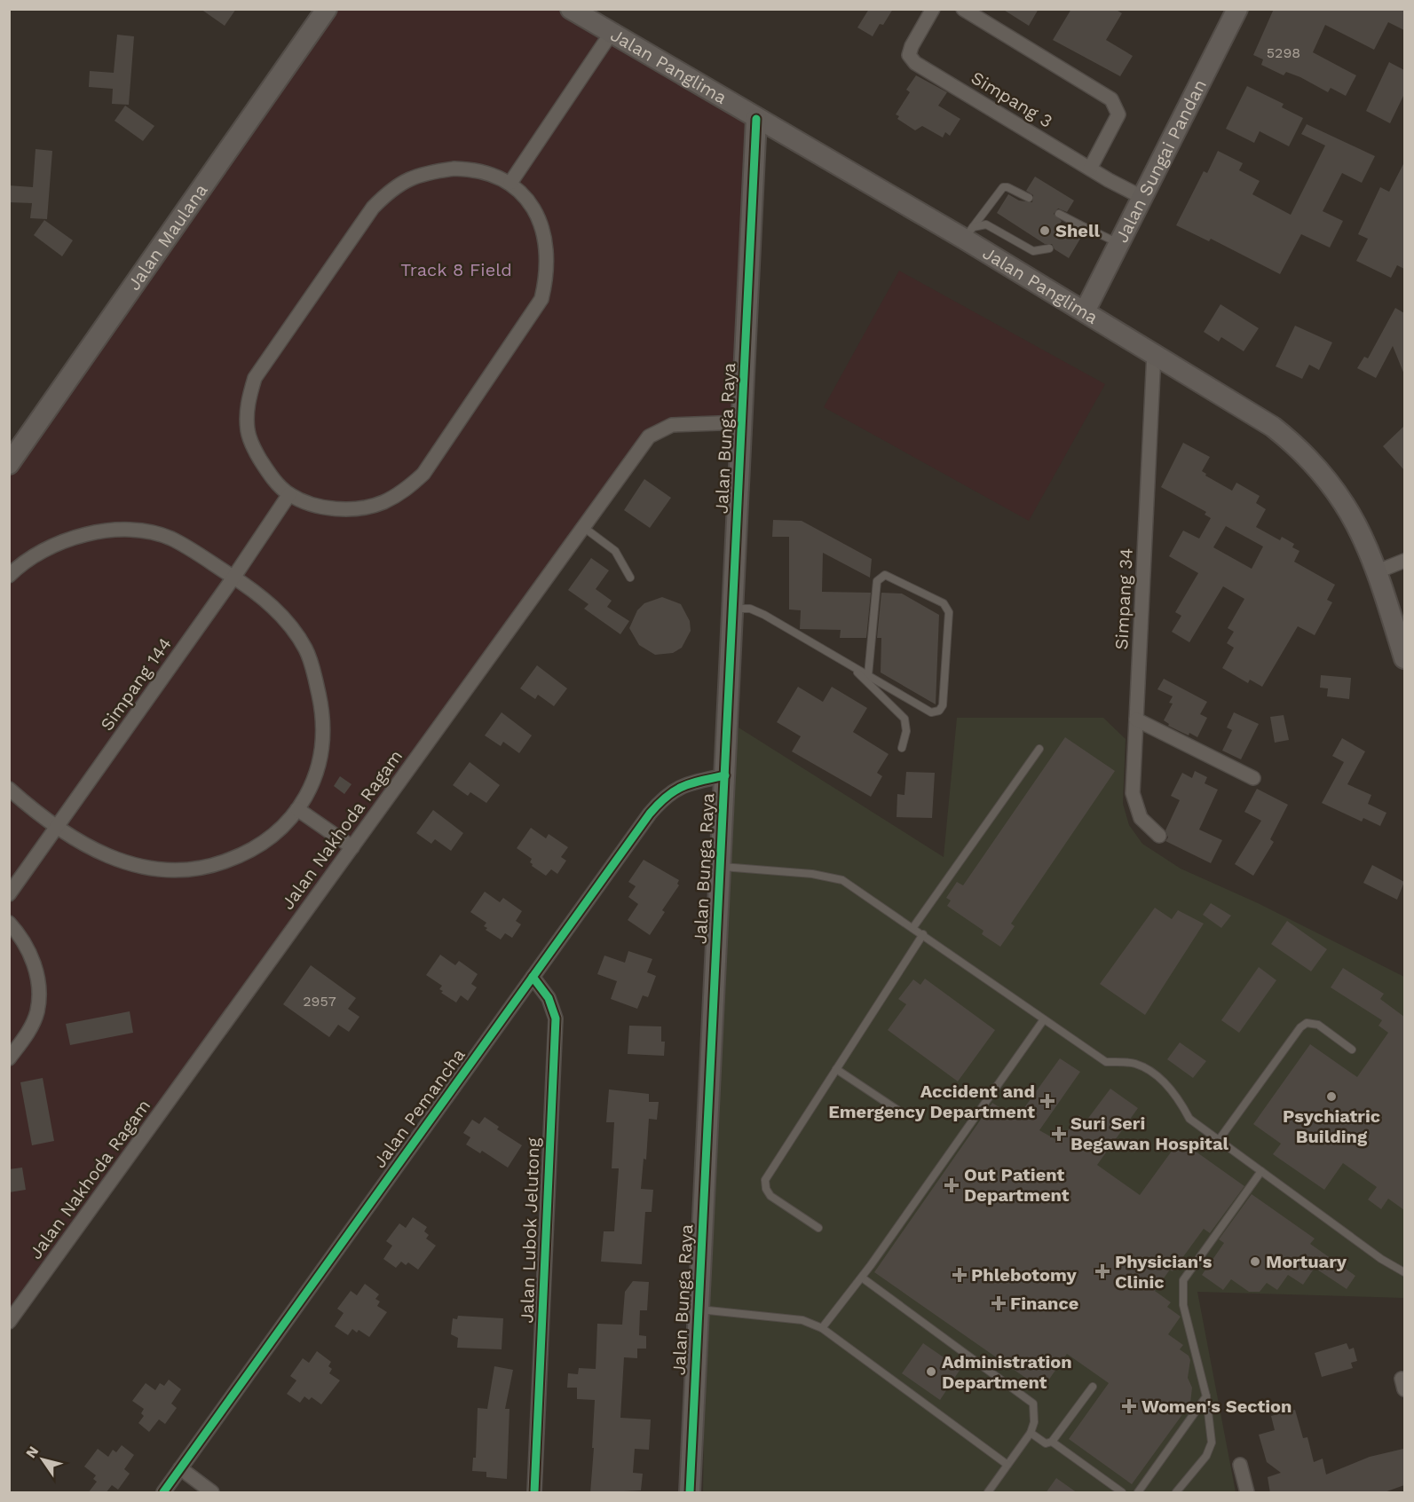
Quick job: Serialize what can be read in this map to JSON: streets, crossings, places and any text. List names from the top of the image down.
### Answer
{
  "streets": {
    "street": [
      "Jalan Panglima",
      "Simpang 3",
      "Jalan Sungai Pandan",
      "Jalan Maulana",
      "Jalan Bunga Raya",
      "Simpang 34",
      "Simpang 144",
      "Jalan Nakhoda Ragam",
      "Jalan Pemancha",
      "Jalan Lubok Jelutong"
    ]
  },
  "crossings": [
    ["Jalan Panglima", "Jalan Sungai Pandan"],
    ["Jalan Panglima", "Jalan Bunga Raya"],
    ["Jalan Panglima", "Simpang 34"],
    ["Simpang 3", "Jalan Sungai Pandan"],
    ["Jalan Bunga Raya", "Jalan Nakhoda Ragam"],
    ["Jalan Bunga Raya", "Jalan Pemancha"],
    ["Jalan Pemancha", "Jalan Lubok Jelutong"]
  ],
  "parks": ["Track 8 Field"],
  "places": {
    "other": [
      "Shell",
      "Psychiatric Building",
      "Mortuary",
      "Administration Department"
    ],
    "health": [
      "Accident and Emergency Department",
      "Suri Seri Begawan Hospital",
      "Out Patient Department",
      "Physician's Clinic",
      "Phlebotomy",
      "Finance",
      "Women's Section"
    ]
  },
  "house_numbers": ["5298", "2957"],
  "north": "top left"
}
